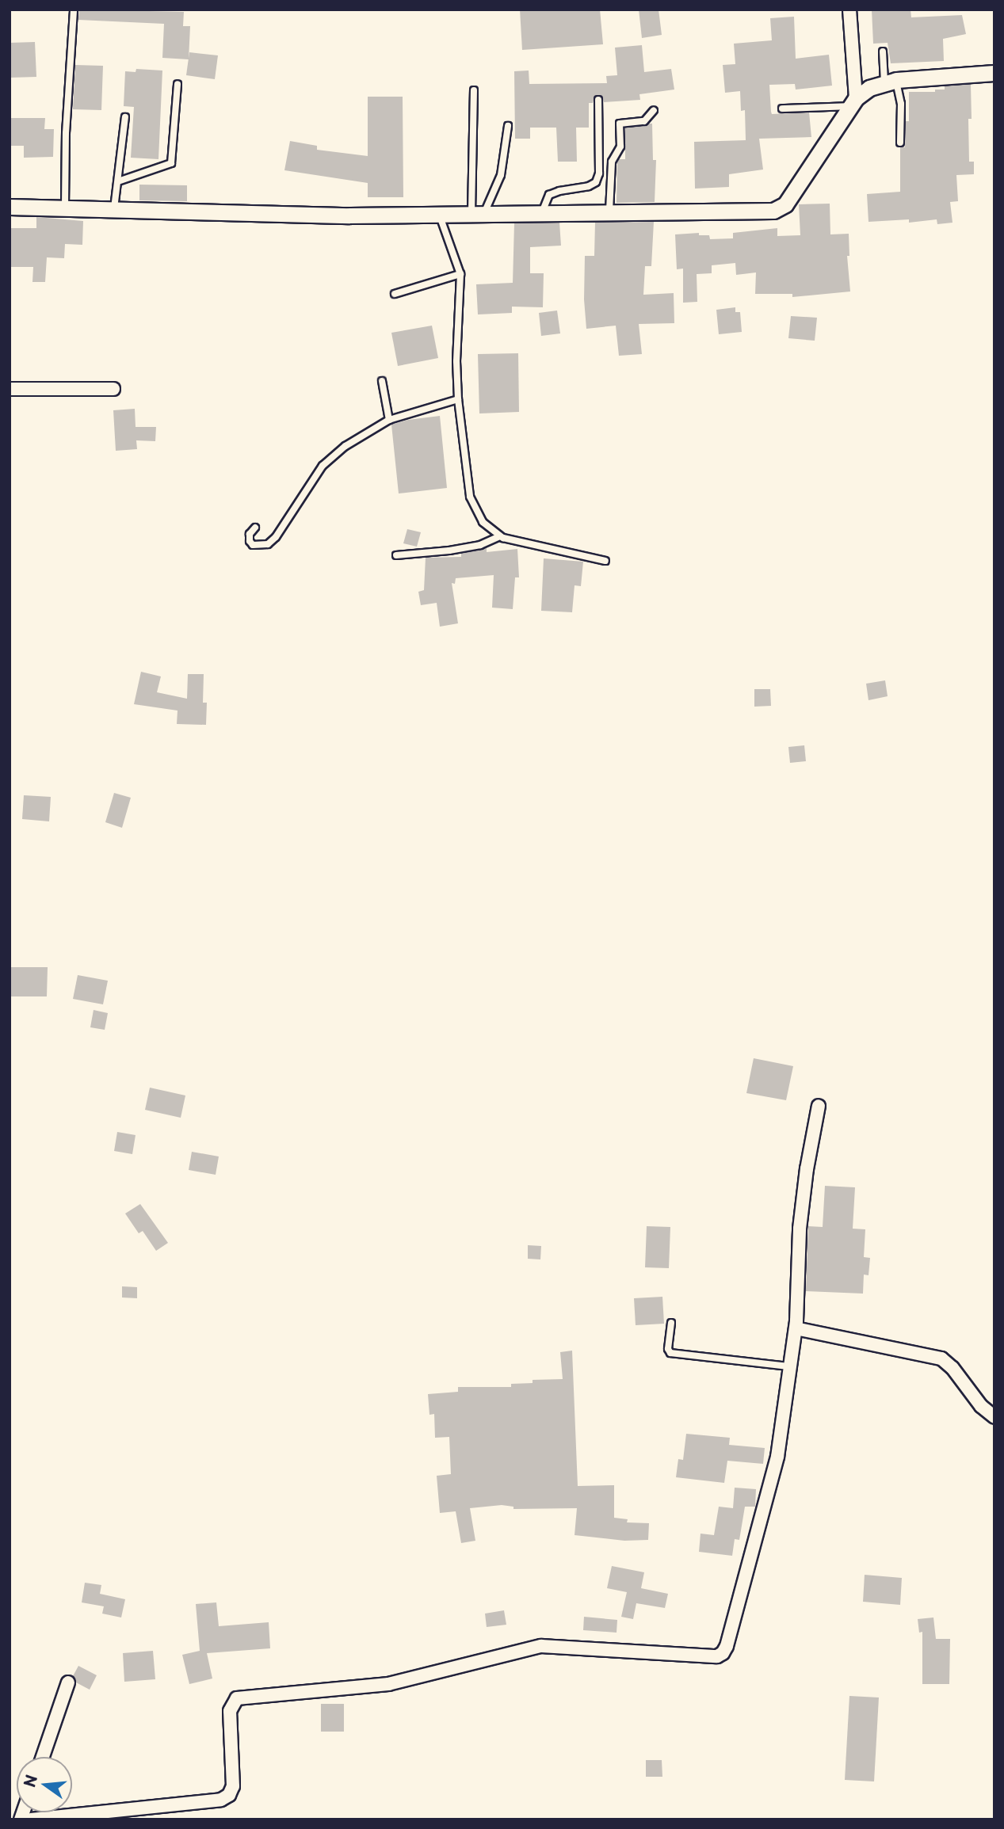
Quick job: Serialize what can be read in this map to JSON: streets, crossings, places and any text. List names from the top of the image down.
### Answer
{
  "north": "left"
}
